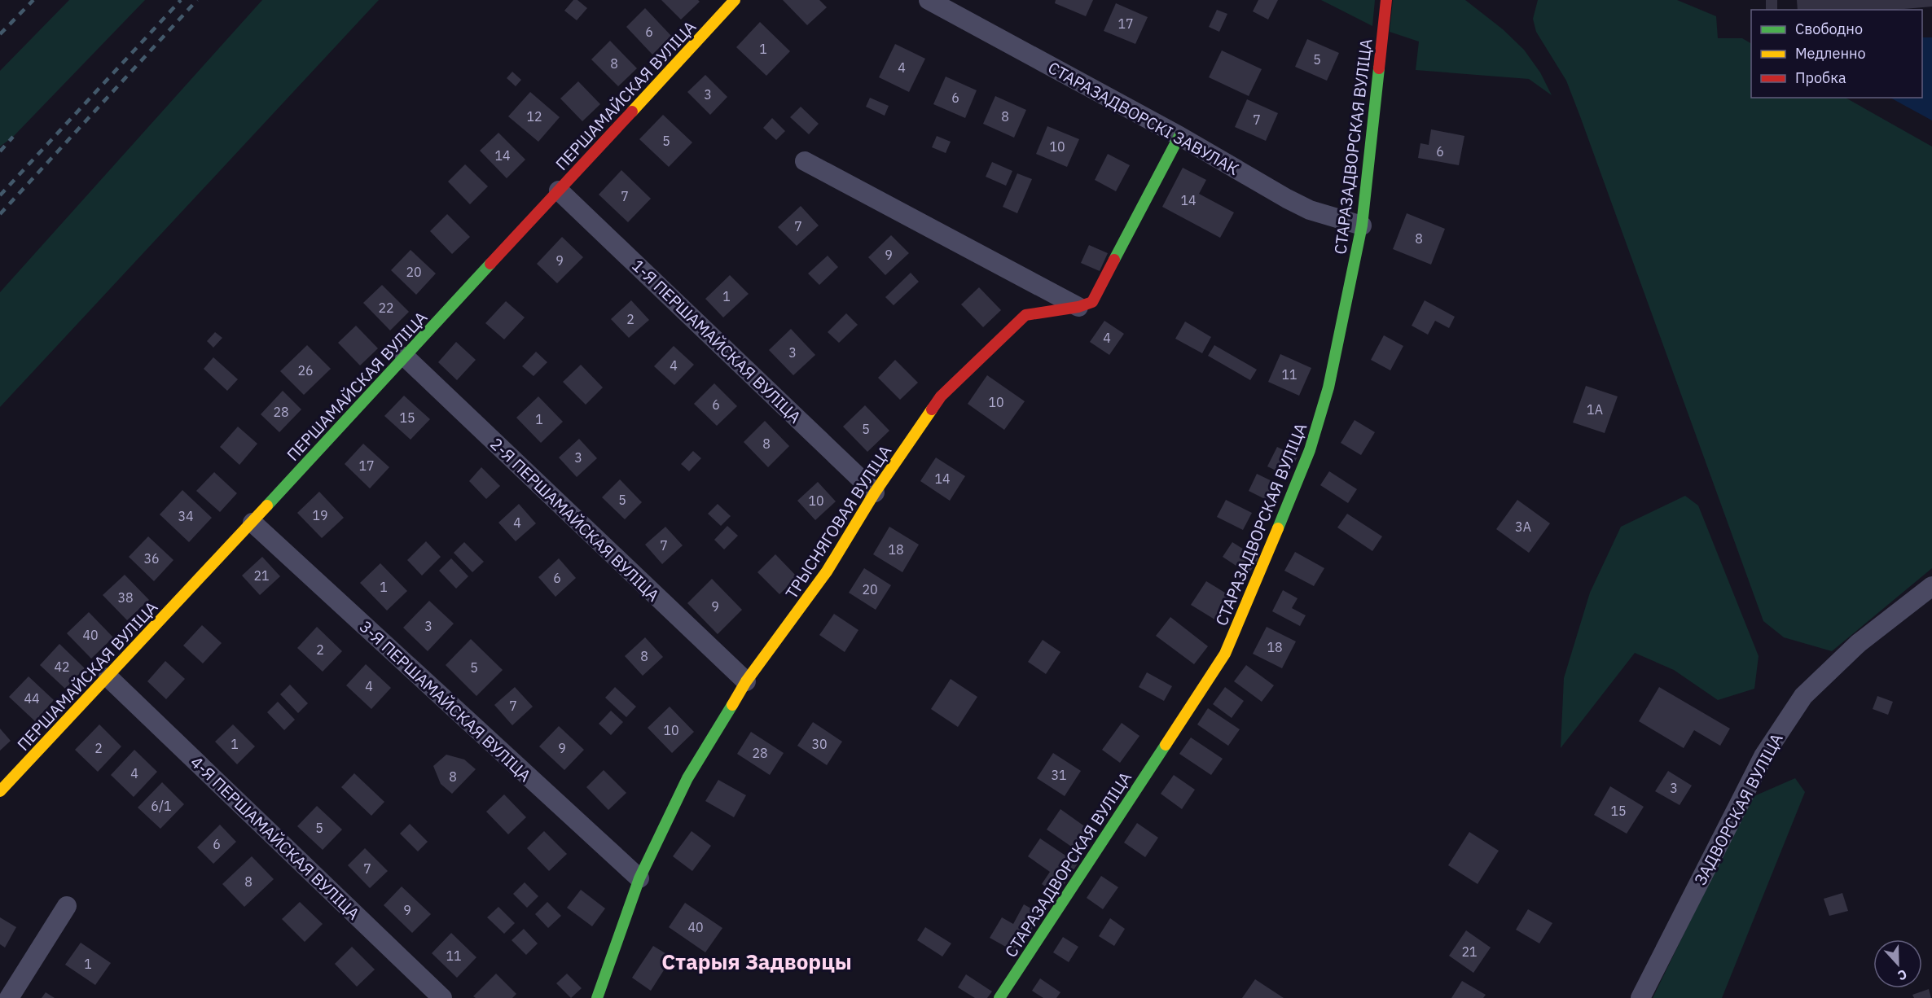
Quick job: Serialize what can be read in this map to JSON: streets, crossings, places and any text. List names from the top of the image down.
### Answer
{
  "streets": {
    "street": [
      "ПЕРШАМАЙСКАЯ ВУЛІЦА",
      "СТАРАЗАДВОРСКІ ЗАВУЛАК",
      "СТАРАЗАДВОРСКАЯ ВУЛІЦА",
      "1-Я ПЕРШАМАЙСКАЯ ВУЛІЦА",
      "2-Я ПЕРШАМАЙСКАЯ ВУЛІЦА",
      "ТРЫСНЯГОВАЯ ВУЛІЦА",
      "3-Я ПЕРШАМАЙСКАЯ ВУЛІЦА",
      "ЗАДВОРСКАЯ ВУЛІЦА",
      "4-Я ПЕРШАМАЙСКАЯ ВУЛІЦА"
    ]
  },
  "crossings": [
    ["ПЕРШАМАЙСКАЯ ВУЛІЦА", "1-Я ПЕРШАМАЙСКАЯ ВУЛІЦА"],
    ["ПЕРШАМАЙСКАЯ ВУЛІЦА", "2-Я ПЕРШАМАЙСКАЯ ВУЛІЦА"],
    ["ПЕРШАМАЙСКАЯ ВУЛІЦА", "3-Я ПЕРШАМАЙСКАЯ ВУЛІЦА"],
    ["ПЕРШАМАЙСКАЯ ВУЛІЦА", "4-Я ПЕРШАМАЙСКАЯ ВУЛІЦА"],
    ["СТАРАЗАДВОРСКІ ЗАВУЛАК", "СТАРАЗАДВОРСКАЯ ВУЛІЦА"],
    ["СТАРАЗАДВОРСКІ ЗАВУЛАК", "ТРЫСНЯГОВАЯ ВУЛІЦА"],
    ["1-Я ПЕРШАМАЙСКАЯ ВУЛІЦА", "ТРЫСНЯГОВАЯ ВУЛІЦА"],
    ["2-Я ПЕРШАМАЙСКАЯ ВУЛІЦА", "ТРЫСНЯГОВАЯ ВУЛІЦА"],
    ["ТРЫСНЯГОВАЯ ВУЛІЦА", "3-Я ПЕРШАМАЙСКАЯ ВУЛІЦА"]
  ],
  "districts": ["Старыя Задворцы"],
  "house_numbers": [
    "17",
    "6",
    "1",
    "5",
    "8",
    "4",
    "3",
    "6",
    "12",
    "8",
    "7",
    "5",
    "10",
    "6",
    "14",
    "7",
    "14",
    "7",
    "8",
    "9",
    "9",
    "20",
    "1",
    "22",
    "2",
    "4",
    "3",
    "4",
    "26",
    "11",
    "10",
    "6",
    "1А",
    "28",
    "15",
    "1",
    "5",
    "8",
    "3",
    "17",
    "14",
    "5",
    "10",
    "19",
    "34",
    "4",
    "3А",
    "7",
    "18",
    "36",
    "21",
    "6",
    "1",
    "20",
    "38",
    "9",
    "3",
    "40",
    "18",
    "2",
    "8",
    "42",
    "5",
    "4",
    "44",
    "7",
    "10",
    "1",
    "30",
    "2",
    "9",
    "28",
    "4",
    "31",
    "8",
    "3",
    "6/1",
    "15",
    "5",
    "6",
    "7",
    "8",
    "9",
    "40",
    "21",
    "11",
    "1"
  ],
  "legend": ["Свободно", "Медленно", "Пробка"],
  "north": "bottom"
}
